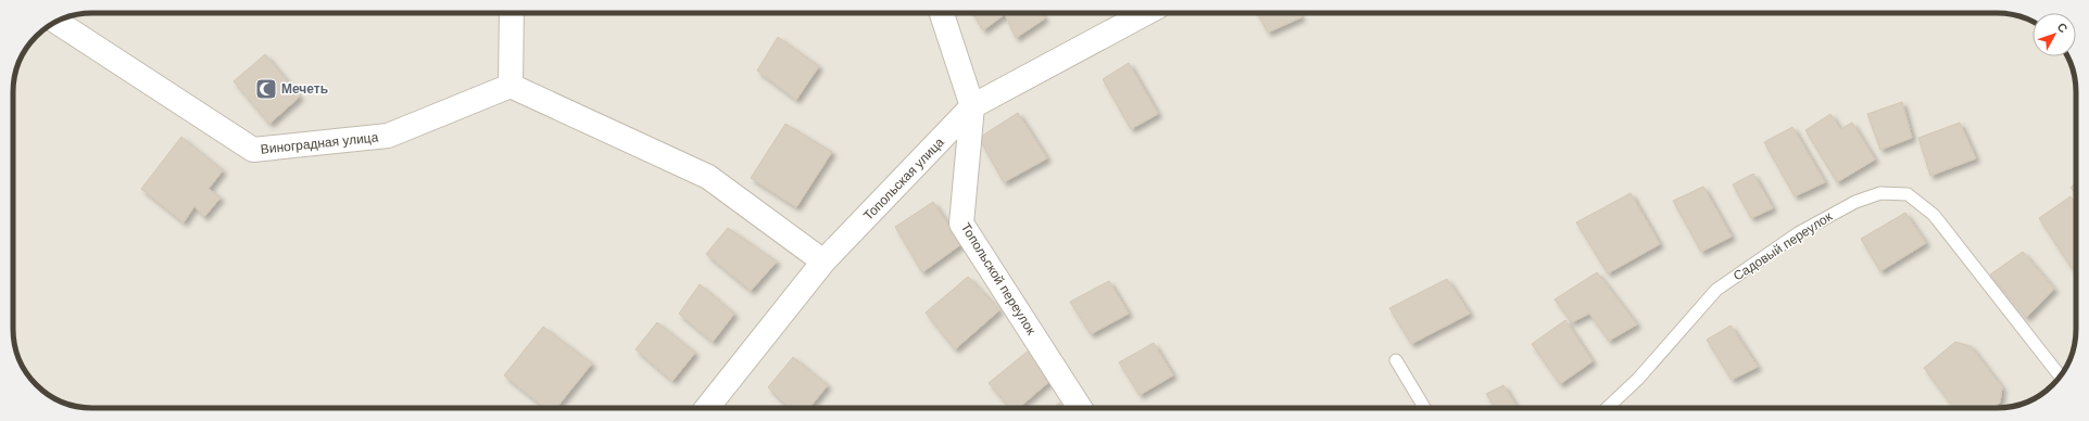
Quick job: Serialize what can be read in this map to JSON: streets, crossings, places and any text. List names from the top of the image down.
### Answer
{
  "streets": {
    "street": ["Виноградная улица", "Топольская улица", "Топольской переулок"],
    "lane": ["Садовый переулок"]
  },
  "crossings": [
    ["Топольская улица", "Топольской переулок"]
  ],
  "places": {
    "mosque": ["Мечеть"]
  },
  "north": "top right"
}
